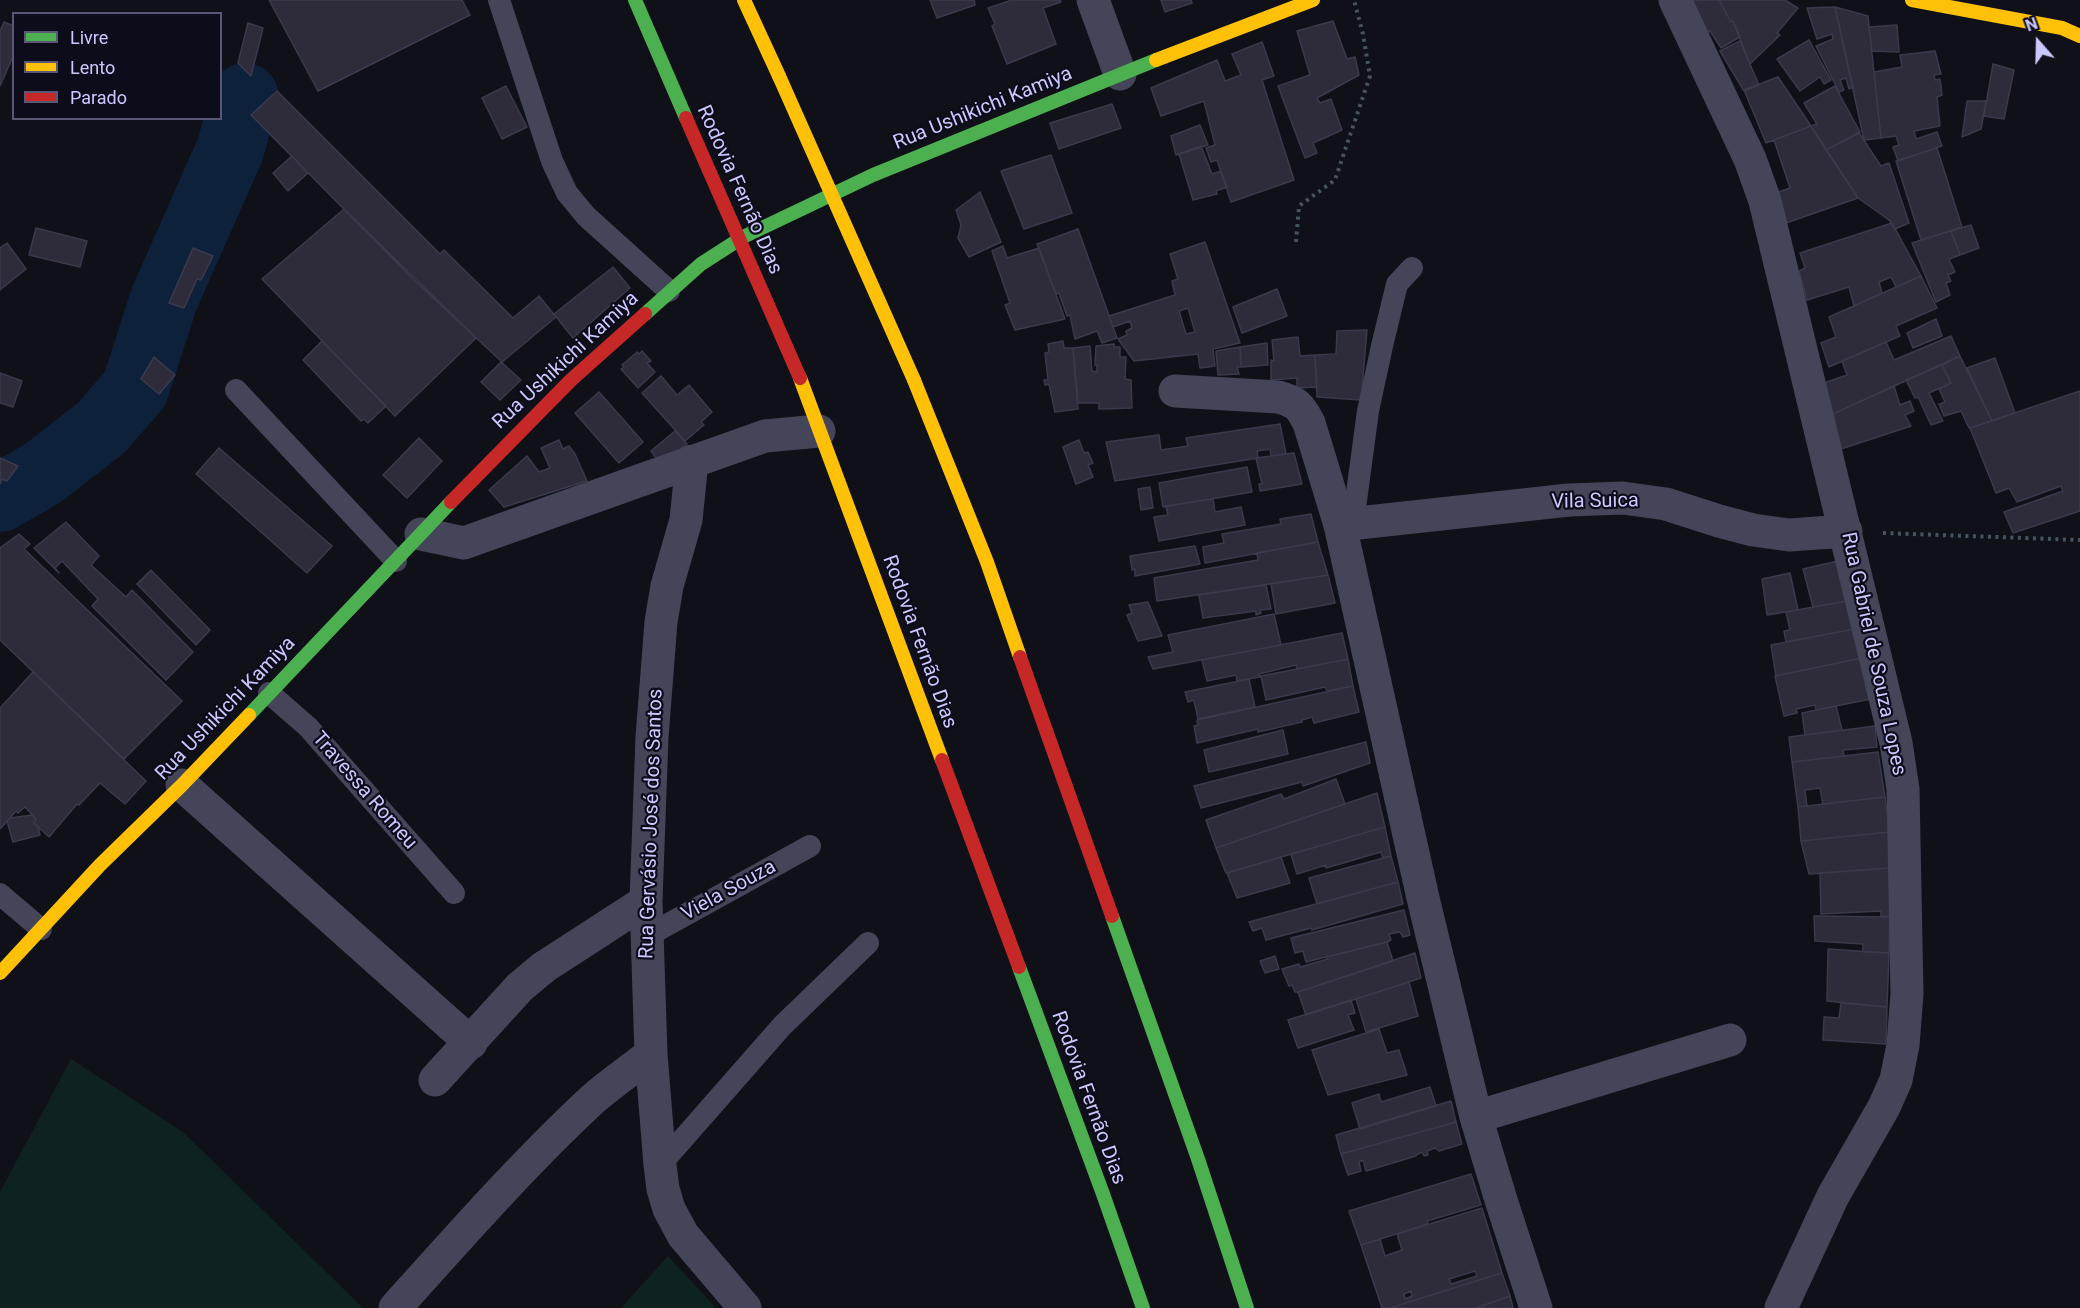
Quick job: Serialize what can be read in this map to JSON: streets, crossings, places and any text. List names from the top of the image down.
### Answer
{
  "streets": {
    "main road": ["Rua Ushikichi Kamiya", "Rodovia Fernão Dias"],
    "street": ["Vila Suica", "Rua Gabriel de Souza Lopes", "Rua Gervásio José dos Santos"],
    "lane": ["Travessa Romeu", "Viela Souza"]
  },
  "crossings": [
    ["Rua Ushikichi Kamiya", "Travessa Romeu"],
    ["Vila Suica", "Rua Gabriel de Souza Lopes"],
    ["Rua Gervásio José dos Santos", "Viela Souza"]
  ],
  "legend": ["Livre", "Lento", "Parado"],
  "north": "top"
}
